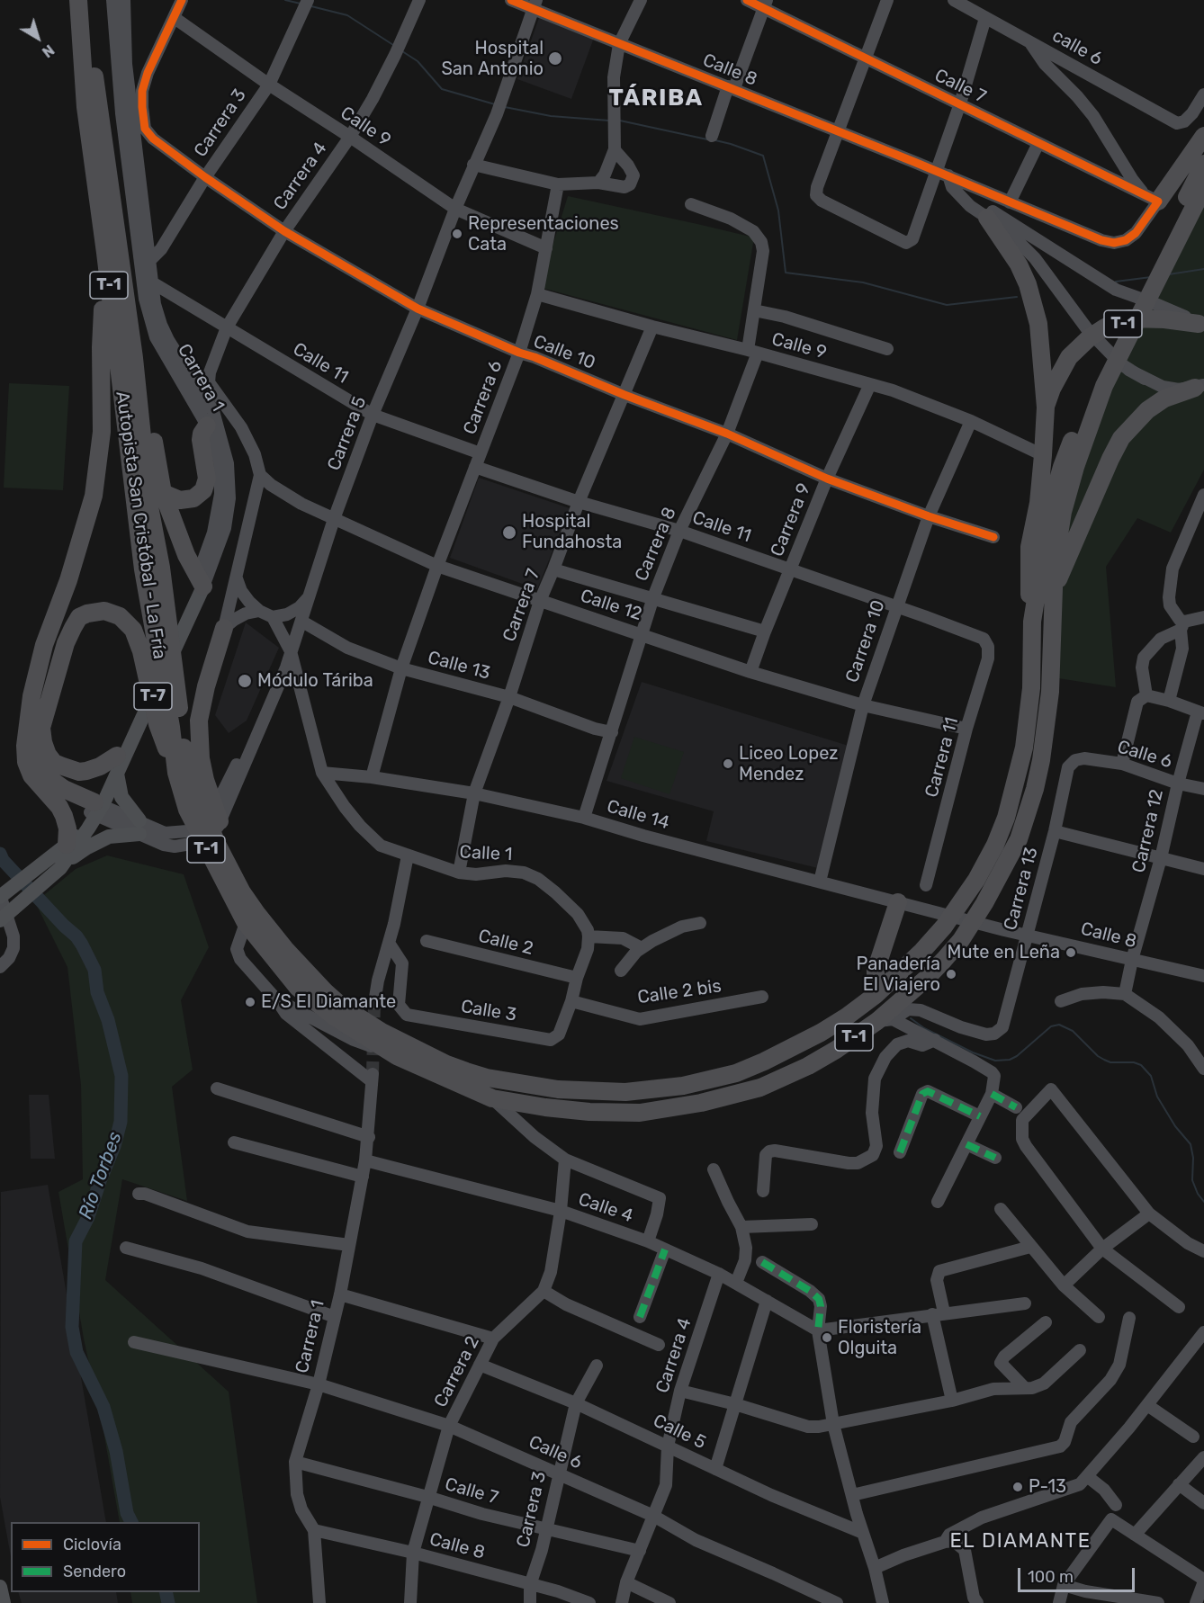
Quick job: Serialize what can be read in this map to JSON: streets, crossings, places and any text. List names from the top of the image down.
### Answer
{
  "streets": {
    "highway": ["T-1", "Autopista San Cristóbal - La Fría"],
    "main road": ["Carrera 1", "T-7"],
    "street": [
      "calle 6",
      "Calle 8",
      "Calle 7",
      "Carrera 3",
      "Calle 9",
      "Carrera 4",
      "Calle 10",
      "Calle 11",
      "Carrera 6",
      "Carrera 5",
      "Carrera 9",
      "Carrera 8",
      "Carrera 7",
      "Calle 12",
      "Carrera 10",
      "Calle 13",
      "Calle 6",
      "Carrera 11",
      "Calle 14",
      "Carrera 12",
      "Calle 1",
      "Carrera 13",
      "Calle 2",
      "Calle 2 bis",
      "Calle 3",
      "Calle 4",
      "Carrera 2",
      "Calle 5"
    ]
  },
  "crossings": [
    ["Calle 8", "Carrera 3"],
    ["Calle 8", "Carrera 1"],
    ["Calle 8", "Carrera 5"],
    ["Calle 8", "Calle 14"],
    ["Calle 8", "Carrera 12"],
    ["Calle 8", "Carrera 13"],
    ["Calle 8", "Carrera 2"],
    ["Calle 7", "Carrera 3"],
    ["Calle 7", "Carrera 4"],
    ["Calle 7", "Carrera 1"],
    ["Calle 7", "Carrera 2"],
    ["Carrera 3", "Calle 9"],
    ["Carrera 3", "Calle 10"],
    ["Carrera 3", "Carrera 1"],
    ["Carrera 3", "Calle 6"],
    ["Carrera 3", "Calle 5"],
    ["Calle 9", "Carrera 4"],
    ["Calle 9", "Calle 10"],
    ["Calle 9", "Carrera 6"],
    ["Calle 9", "Carrera 5"],
    ["Calle 9", "Carrera 9"],
    ["Calle 9", "Carrera 8"],
    ["Calle 9", "Carrera 7"],
    ["Calle 9", "Carrera 10"],
    ["Carrera 4", "Calle 10"],
    ["Carrera 4", "Calle 11"],
    ["Carrera 4", "Calle 12"],
    ["Carrera 4", "Calle 6"],
    ["Carrera 4", "Calle 4"],
    ["Carrera 4", "Calle 5"],
    ["Calle 10", "Carrera 6"],
    ["Calle 10", "Carrera 5"],
    ["Calle 10", "Carrera 9"],
    ["Calle 10", "Carrera 8"],
    ["Calle 10", "Carrera 7"],
    ["Calle 10", "Carrera 10"],
    ["Calle 11", "Carrera 1"],
    ["Calle 11", "Carrera 6"],
    ["Calle 11", "Carrera 5"],
    ["Calle 11", "Carrera 9"],
    ["Calle 11", "Carrera 8"],
    ["Calle 11", "Carrera 7"],
    ["Calle 11", "Carrera 10"],
    ["Calle 11", "Carrera 11"],
    ["Carrera 1", "Carrera 5"],
    ["Carrera 1", "T-7"],
    ["Carrera 1", "Calle 6"],
    ["Carrera 1", "Calle 4"],
    ["Carrera 6", "Calle 12"],
    ["Carrera 6", "Calle 13"],
    ["Carrera 6", "Calle 14"],
    ["Carrera 5", "Calle 12"],
    ["Carrera 5", "Calle 13"],
    ["Carrera 5", "T-7"],
    ["Carrera 9", "Calle 12"],
    ["Autopista San Cristóbal - La Fría", "Carrera 13"],
    ["Carrera 8", "Calle 12"],
    ["Carrera 8", "Calle 13"],
    ["Carrera 8", "Calle 14"],
    ["Carrera 7", "Calle 12"],
    ["Carrera 7", "Calle 13"],
    ["Carrera 7", "Calle 14"],
    ["Carrera 7", "Calle 1"],
    ["Calle 12", "Carrera 10"],
    ["Calle 12", "Carrera 11"],
    ["Carrera 10", "Calle 14"],
    ["Calle 6", "Carrera 12"],
    ["Calle 6", "Carrera 13"],
    ["Calle 6", "Carrera 2"],
    ["Calle 2", "Calle 3"],
    ["Calle 2 bis", "Calle 3"],
    ["Calle 4", "Carrera 2"],
    ["Carrera 2", "Calle 5"]
  ],
  "districts": ["TÁRIBA", "EL DIAMANTE"],
  "water": ["Río Torbes"],
  "places": [
    "Hospital San Antonio",
    "Representaciones Cata",
    "Hospital Fundahosta",
    "Módulo Táriba",
    "Liceo Lopez Mendez",
    "Mute en Leña",
    "Panadería El Viajero",
    "E/S El Diamante",
    "Floristería Olguita",
    "P-13"
  ],
  "legend": ["Ciclovía", "Sendero"],
  "scale_bar": "100 m",
  "north": "bottom right"
}
